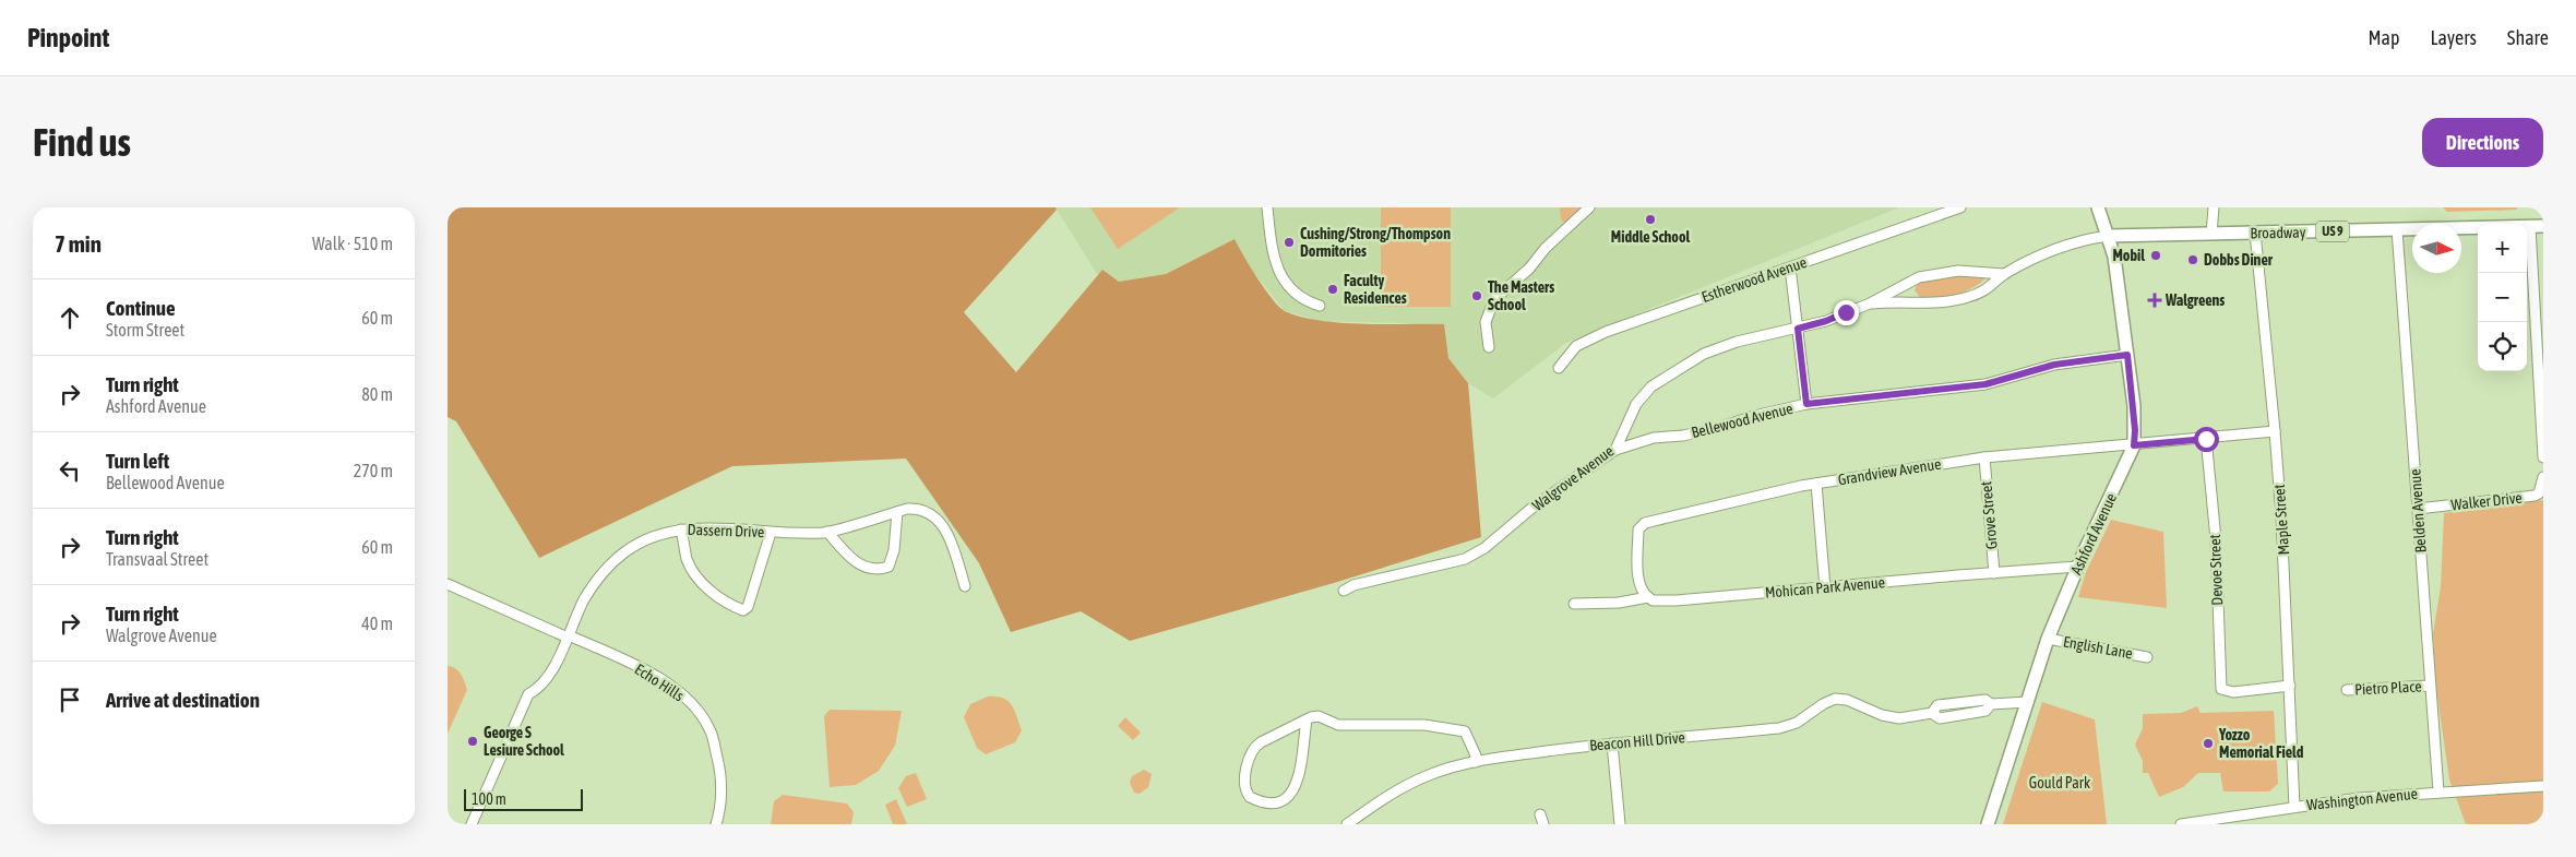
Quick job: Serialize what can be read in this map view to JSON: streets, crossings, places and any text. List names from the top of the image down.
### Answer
{
  "streets": {
    "main road": ["US 9", "Broadway", "Ashford Avenue"],
    "street": [
      "Estherwood Avenue",
      "Bellewood Avenue",
      "Grandview Avenue",
      "Walgrove Avenue",
      "Walker Drive",
      "Belden Avenue",
      "Grove Street",
      "Maple Street",
      "Dassern Drive",
      "Devoe Street",
      "Mohican Park Avenue",
      "English Lane",
      "Echo Hills",
      "Pietro Place",
      "Beacon Hill Drive",
      "Washington Avenue"
    ]
  },
  "crossings": [
    ["Broadway", "Walgrove Avenue"],
    ["Broadway", "Belden Avenue"],
    ["Broadway", "Maple Street"],
    ["Broadway", "Ashford Avenue"],
    ["Bellewood Avenue", "Walgrove Avenue"],
    ["Bellewood Avenue", "Ashford Avenue"],
    ["Grandview Avenue", "Grove Street"],
    ["Grandview Avenue", "Maple Street"],
    ["Grandview Avenue", "Ashford Avenue"],
    ["Grandview Avenue", "Devoe Street"],
    ["Grandview Avenue", "Mohican Park Avenue"],
    ["Walgrove Avenue", "Ashford Avenue"],
    ["Walker Drive", "Belden Avenue"],
    ["Belden Avenue", "Pietro Place"],
    ["Belden Avenue", "Washington Avenue"],
    ["Grove Street", "Mohican Park Avenue"],
    ["Maple Street", "Devoe Street"],
    ["Maple Street", "Washington Avenue"],
    ["Dassern Drive", "Echo Hills"],
    ["Ashford Avenue", "Mohican Park Avenue"],
    ["Ashford Avenue", "English Lane"],
    ["Ashford Avenue", "Beacon Hill Drive"]
  ],
  "parks": ["Gould Park"],
  "places": {
    "other": [
      "Middle School",
      "Cushing/Strong/Thompson Dormitories",
      "Mobil",
      "Dobbs Diner",
      "Faculty Residences",
      "The Masters School",
      "George S Lesiure School",
      "Yozzo Memorial Field"
    ],
    "health": ["Walgreens"]
  },
  "scale_bar": "100 m",
  "north": "right",
  "page": {
    "header": "Pinpoint",
    "nav": ["Map", "Layers", "Share"],
    "buttons": "Directions",
    "title": "Find us",
    "heading": ["7 min", "Walk · 510 m"],
    "map_buttons": ["+", "−"],
    "list": [
      ["Continue", "Storm Street", "60 m"],
      ["Turn right", "Ashford Avenue", "80 m"],
      ["Turn left", "Bellewood Avenue", "270 m"],
      ["Turn right", "Transvaal Street", "60 m"],
      ["Turn right", "Walgrove Avenue", "40 m"],
      "Arrive at destination"
    ],
    "scale": "100 m"
  }
}
